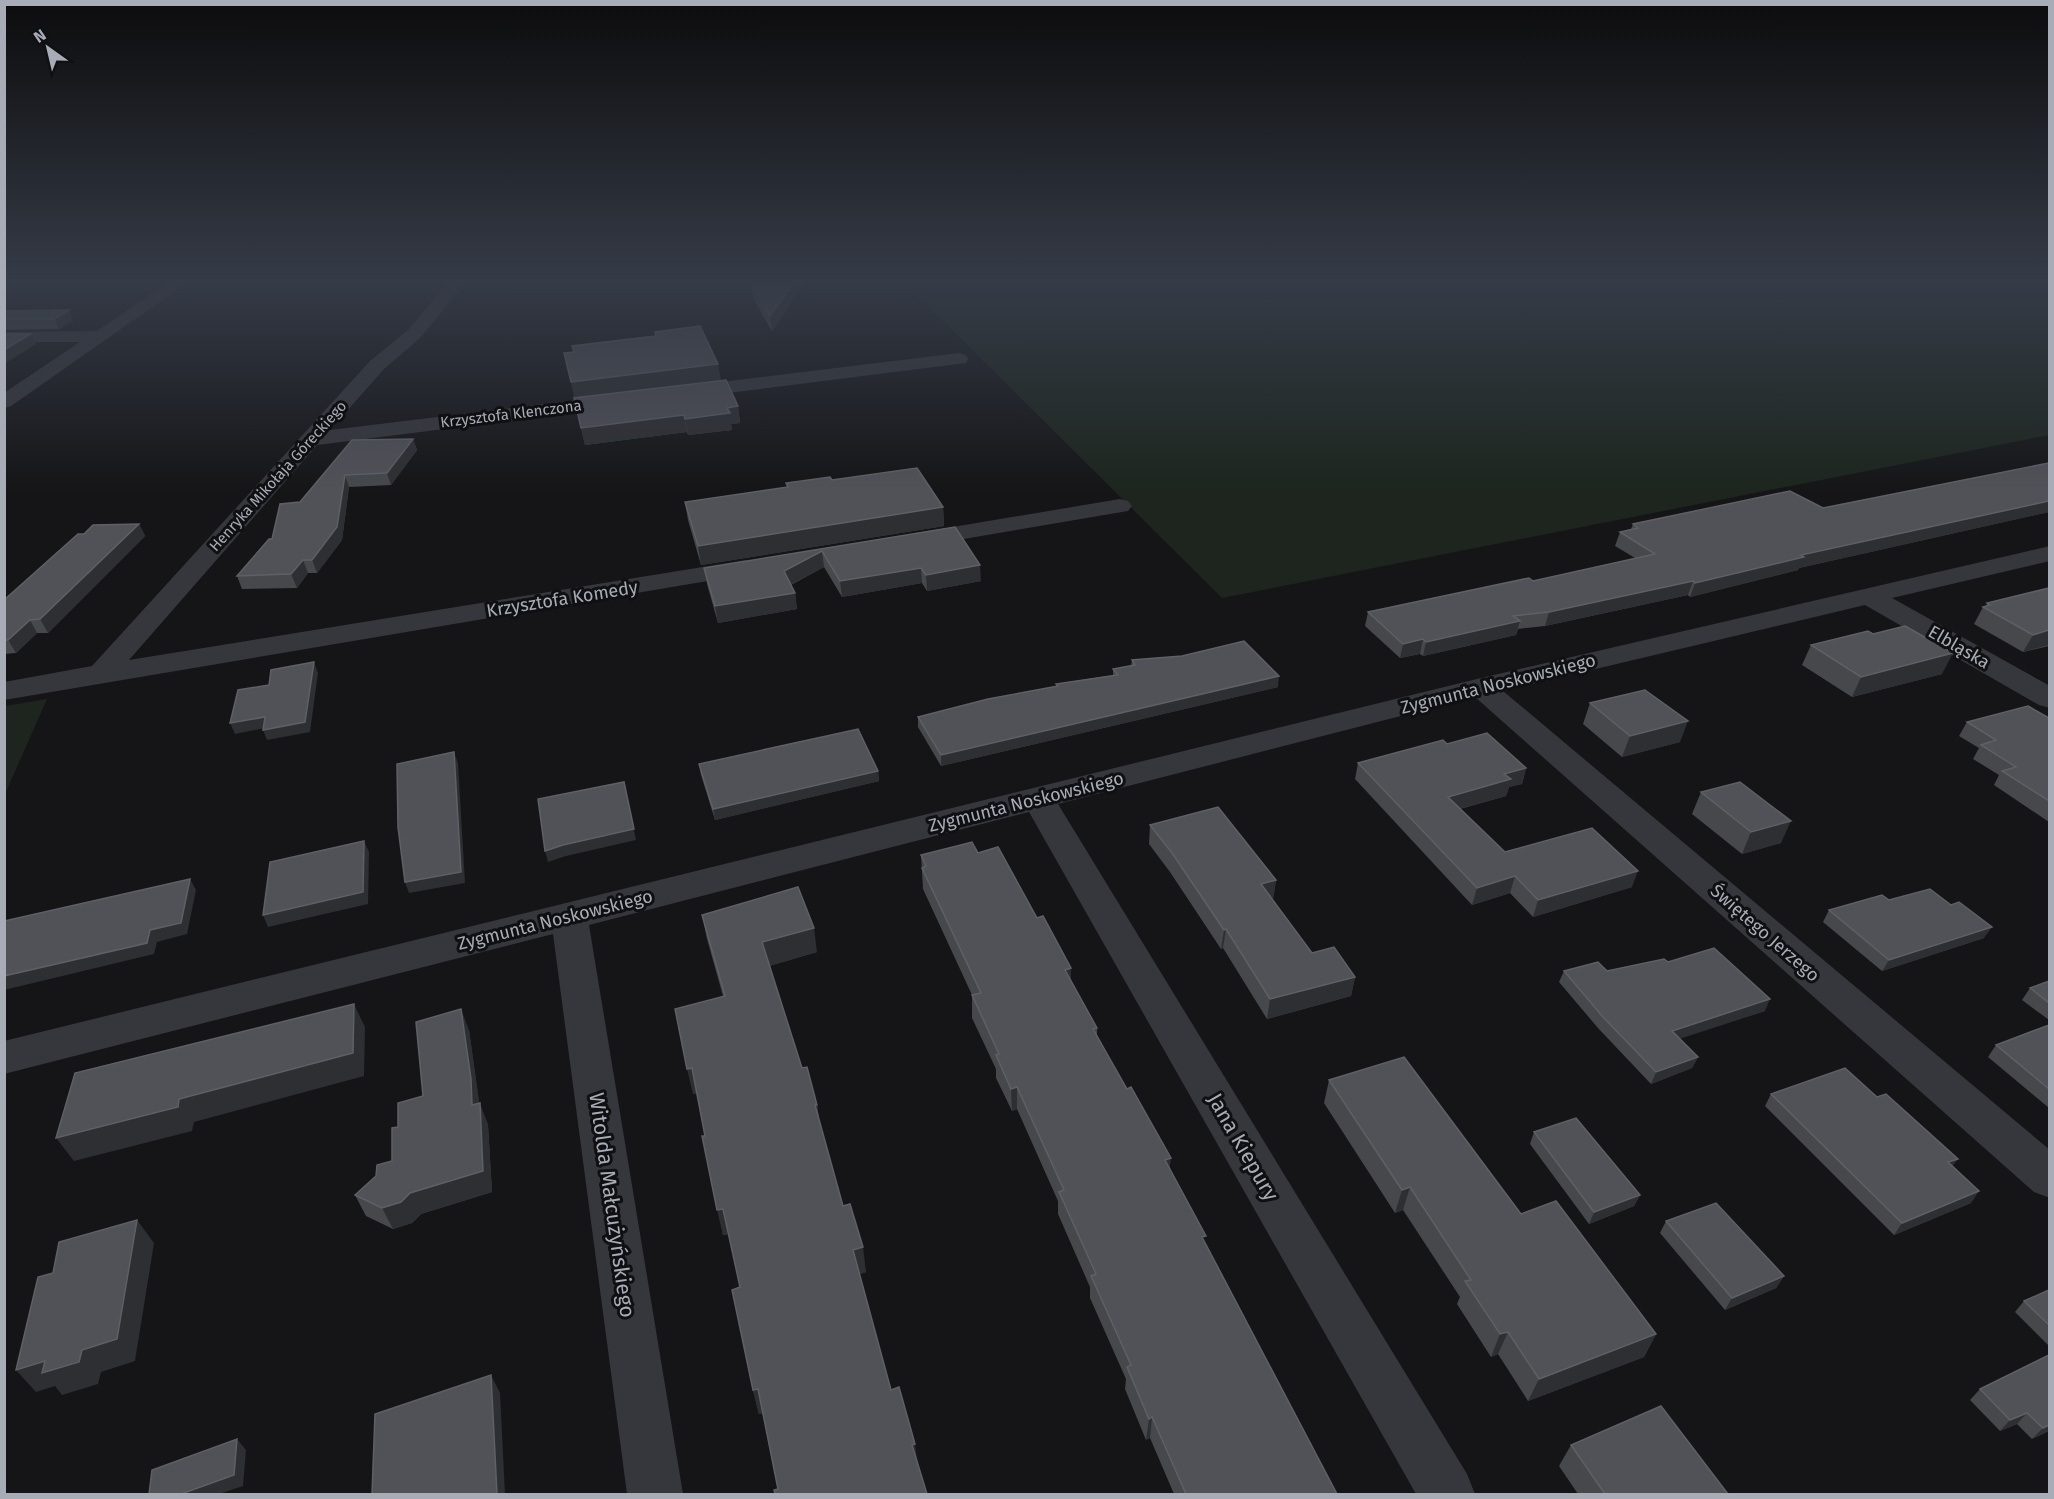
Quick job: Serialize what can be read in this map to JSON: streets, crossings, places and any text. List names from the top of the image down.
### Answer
{
  "streets": {
    "street": [
      "Krzysztofa Klenczona",
      "Henryka Mikołaja Góreckiego",
      "Krzysztofa Komedy",
      "Elbląska",
      "Zygmunta Noskowskiego",
      "Świętego Jerzego",
      "Jana Kiepury",
      "Witolda Małcużyńskiego"
    ]
  },
  "crossings": [
    ["Krzysztofa Klenczona", "Henryka Mikołaja Góreckiego"],
    ["Henryka Mikołaja Góreckiego", "Krzysztofa Komedy"],
    ["Elbląska", "Zygmunta Noskowskiego"],
    ["Zygmunta Noskowskiego", "Świętego Jerzego"],
    ["Zygmunta Noskowskiego", "Jana Kiepury"],
    ["Zygmunta Noskowskiego", "Witolda Małcużyńskiego"]
  ],
  "north": "top left"
}
